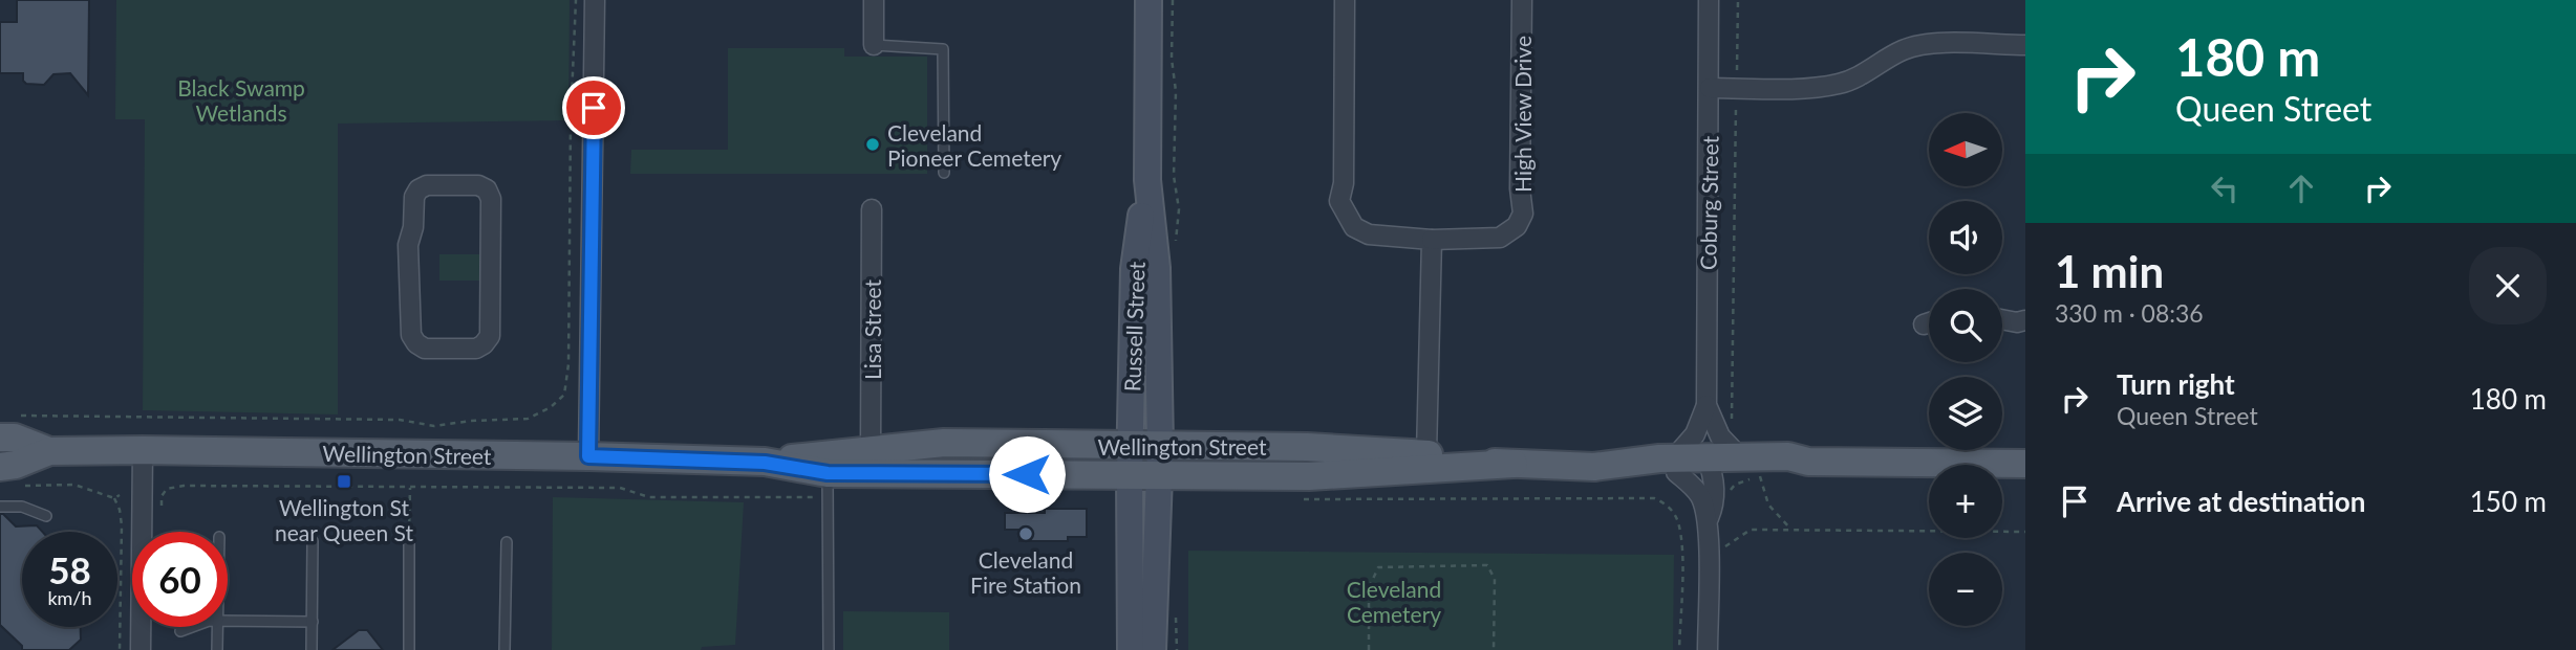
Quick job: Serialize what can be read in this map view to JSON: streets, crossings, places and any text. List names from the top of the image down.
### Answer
{
  "streets": {
    "main road": ["Russell Street", "Wellington Street"],
    "street": ["High View Drive", "Coburg Street", "Lisa Street"]
  },
  "crossings": [
    ["Coburg Street", "Wellington Street"],
    ["Russell Street", "Wellington Street"],
    ["Lisa Street", "Wellington Street"]
  ],
  "parks": ["Black Swamp Wetlands", "Cleveland Cemetery"],
  "places": {
    "other": ["Cleveland Pioneer Cemetery", "Cleveland Fire Station"],
    "transit": ["Wellington St near Queen St"]
  },
  "north": "left",
  "page": {
    "turn": ["180 m", "Queen Street"],
    "map_buttons": ["+", "−"],
    "heading": ["1 min", "330 m · 08:36"],
    "list": [
      {
        "name": "Turn right",
        "note": "Queen Street",
        "value": "180 m"
      },
      {
        "name": "Arrive at destination",
        "value": "150 m"
      }
    ],
    "speed": "58 km/h",
    "limit": "60"
  }
}
